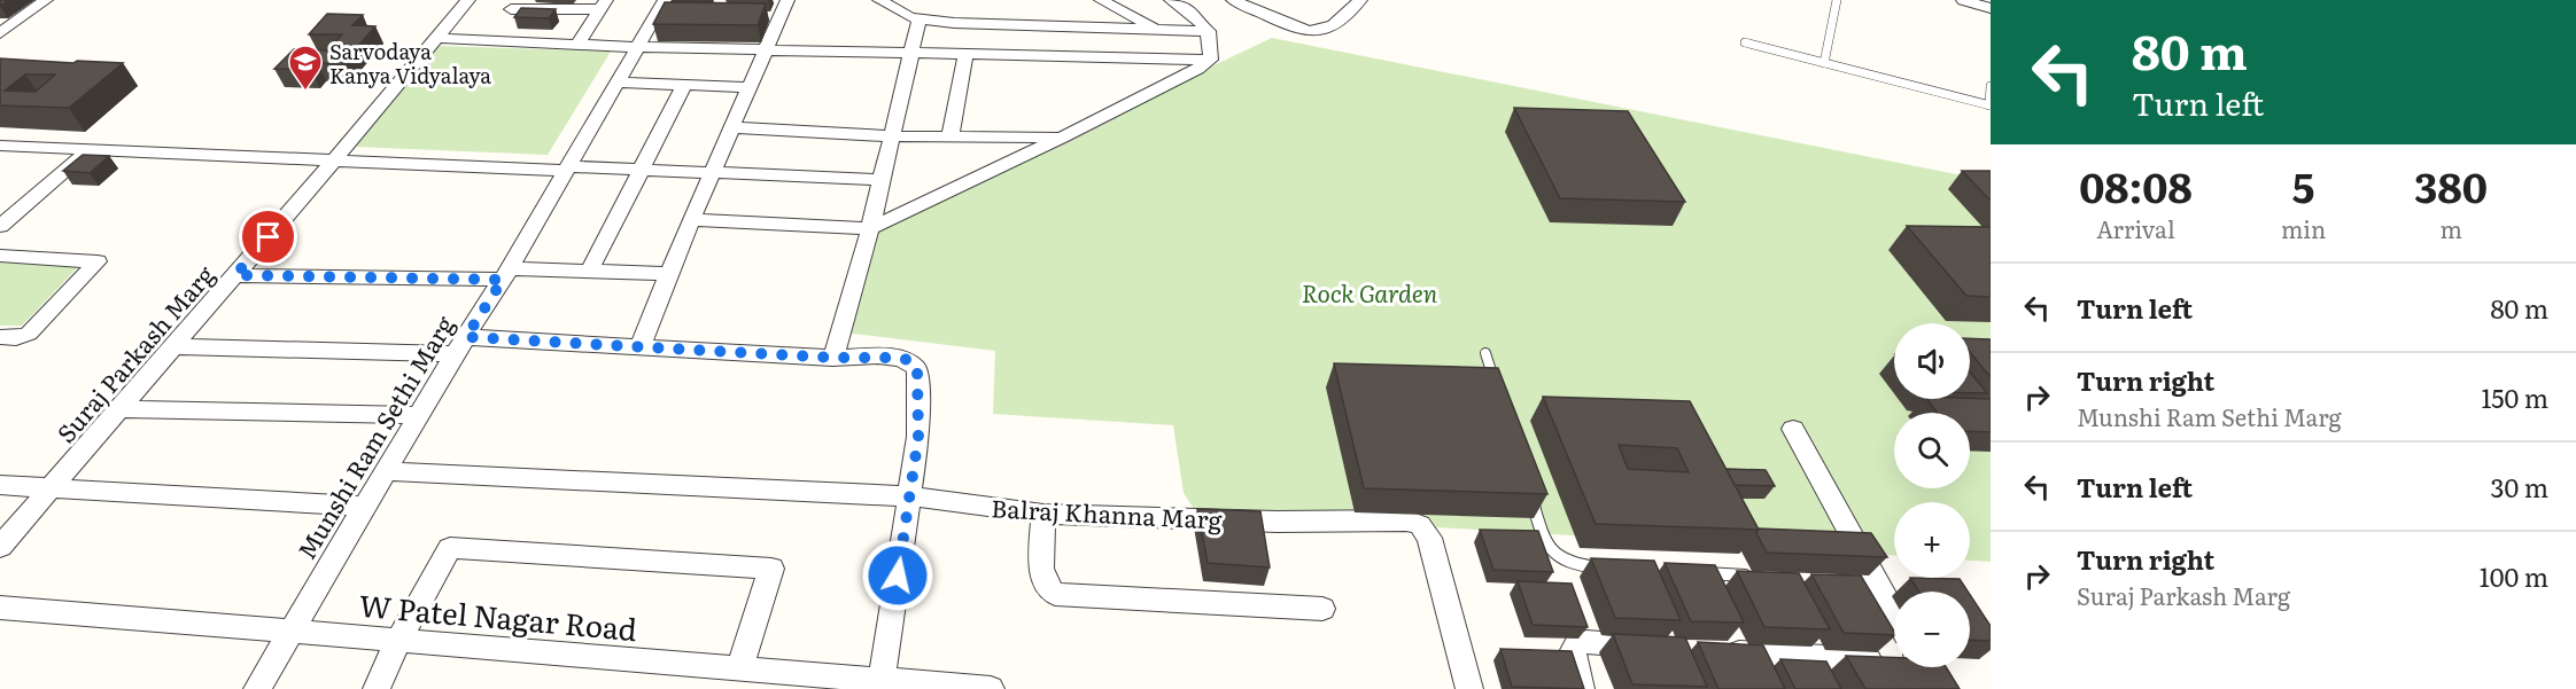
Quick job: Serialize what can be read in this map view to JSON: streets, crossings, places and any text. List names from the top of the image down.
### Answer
{
  "streets": {
    "street": [
      "Suraj Parkash Marg",
      "Munshi Ram Sethi Marg",
      "Balraj Khanna Marg",
      "W Patel Nagar Road"
    ]
  },
  "crossings": [
    ["Munshi Ram Sethi Marg", "Balraj Khanna Marg"],
    ["Munshi Ram Sethi Marg", "W Patel Nagar Road"]
  ],
  "parks": ["Rock Garden"],
  "places": {
    "school or university": ["Sarvodaya Kanya Vidyalaya"]
  },
  "page": {
    "turn": ["80 m", "Turn left"],
    "eta": [
      "08:08",
      "Arrival",
      "5",
      "min",
      "380",
      "m"
    ],
    "list": [
      {
        "name": "Turn left",
        "value": "80 m"
      },
      {
        "name": "Turn right",
        "note": "Munshi Ram Sethi Marg",
        "value": "150 m"
      },
      {
        "name": "Turn left",
        "value": "30 m"
      },
      {
        "name": "Turn right",
        "note": "Suraj Parkash Marg",
        "value": "100 m"
      }
    ],
    "map_buttons": ["+", "−"]
  }
}
